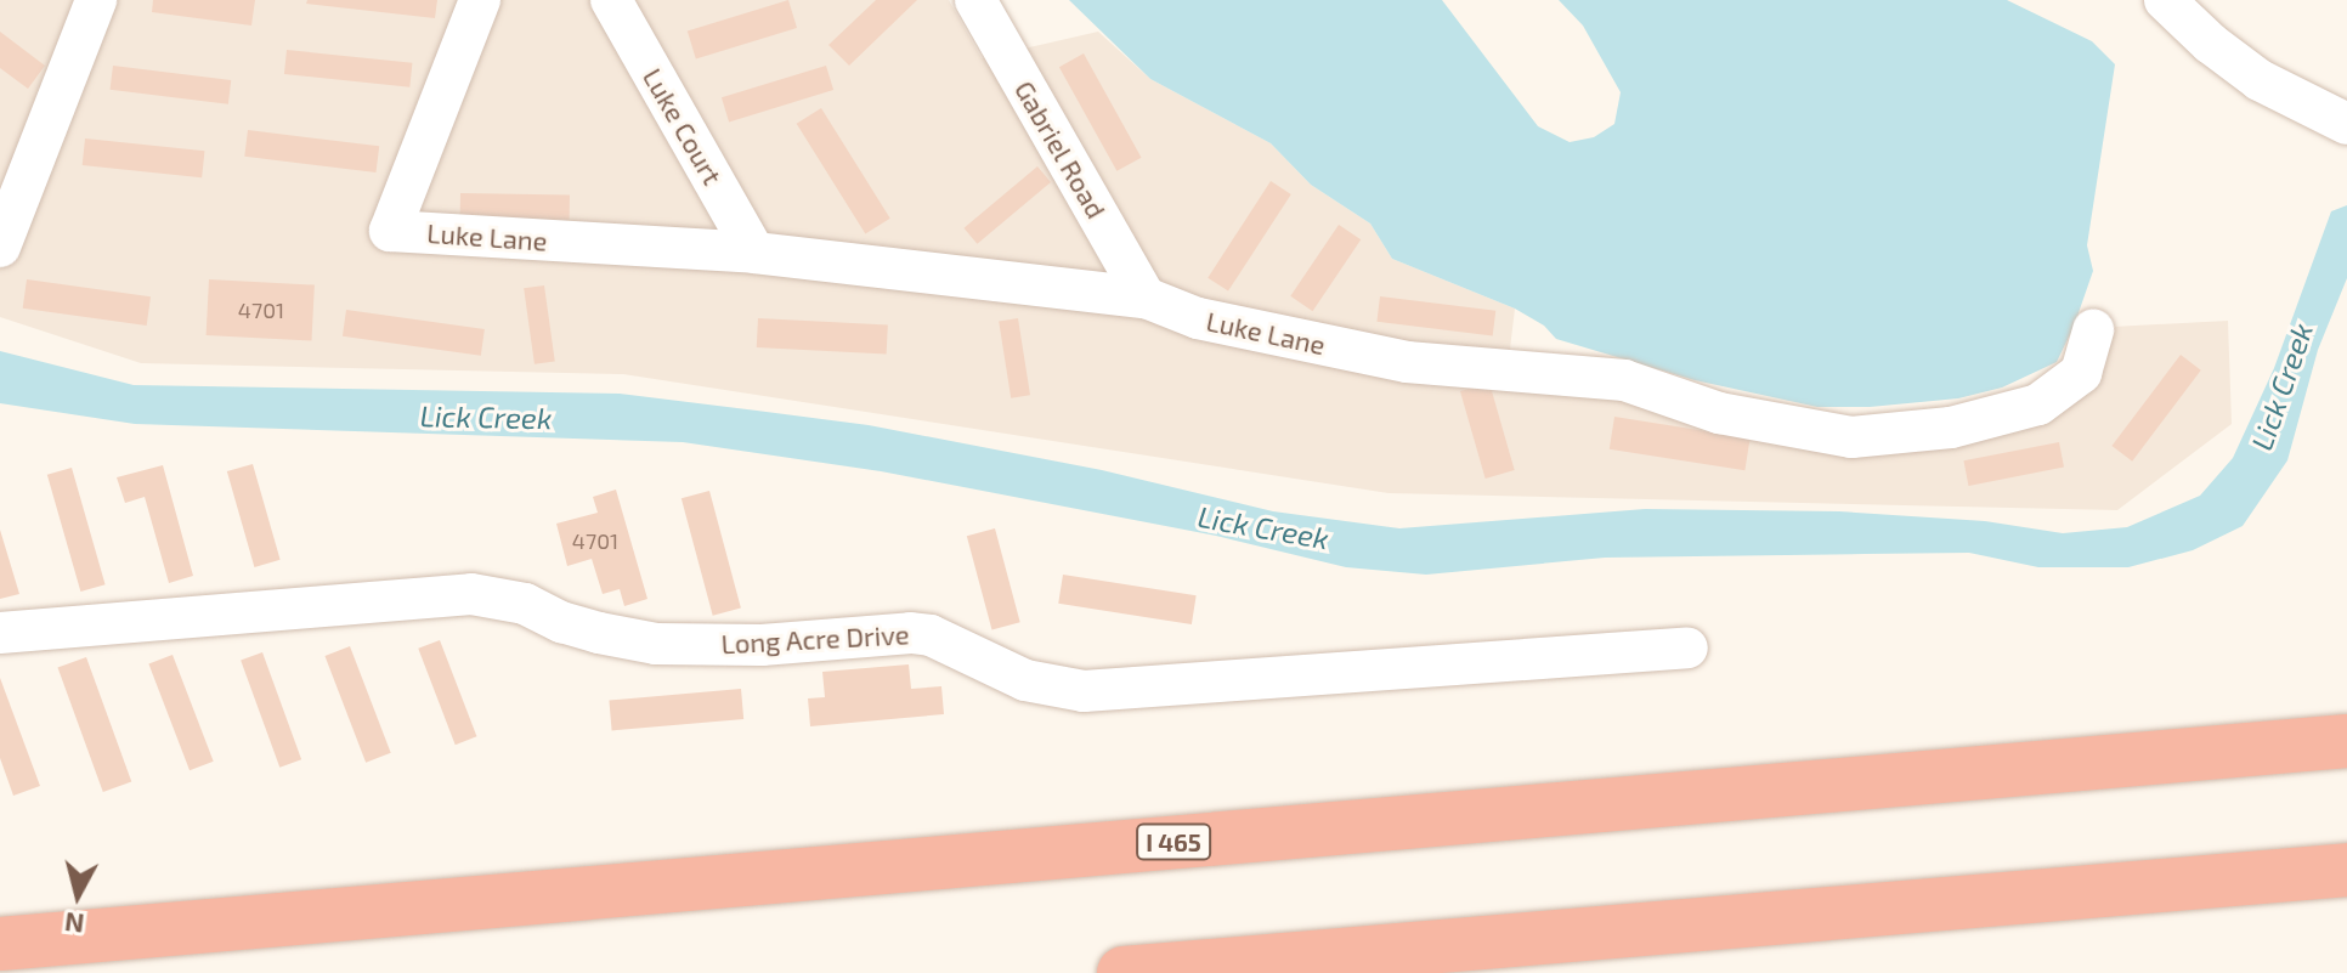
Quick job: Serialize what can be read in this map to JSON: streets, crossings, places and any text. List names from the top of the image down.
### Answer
{
  "streets": {
    "highway": ["I 465"],
    "street": [
      "Luke Court",
      "Gabriel Road",
      "Luke Lane",
      "Long Acre Drive"
    ]
  },
  "crossings": [
    ["Luke Court", "Luke Lane"],
    ["Gabriel Road", "Luke Lane"]
  ],
  "water": ["Lick Creek"],
  "house_numbers": ["4701", "4701"],
  "north": "bottom"
}
